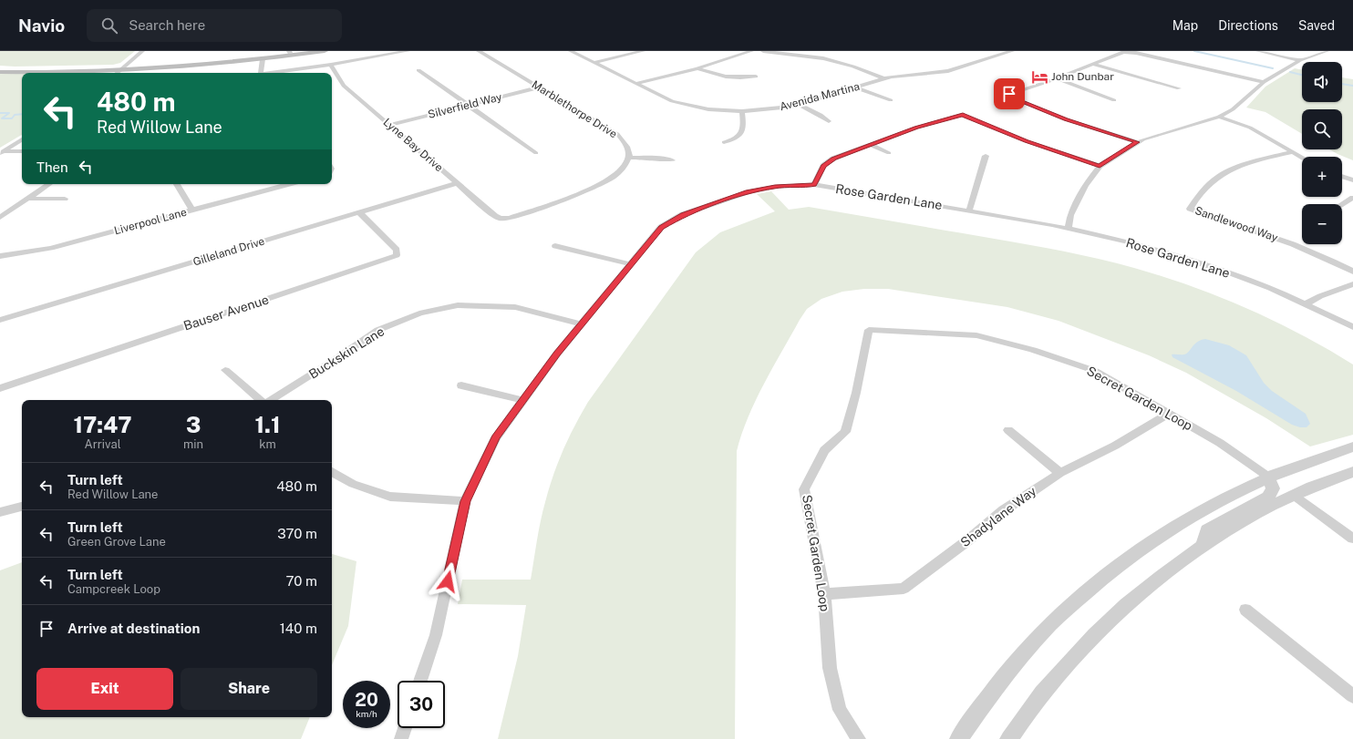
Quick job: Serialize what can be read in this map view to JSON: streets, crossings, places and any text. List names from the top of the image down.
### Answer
{
  "streets": {
    "street": [
      "Avenida Martina",
      "Silverfield Way",
      "Marblethorpe Drive",
      "Lyne Bay Drive",
      "Rose Garden Lane",
      "Liverpool Lane",
      "Sandlewood Way",
      "Gilleland Drive",
      "Bauser Avenue",
      "Buckskin Lane",
      "Secret Garden Loop",
      "Shadylane Way"
    ]
  },
  "crossings": [
    ["Silverfield Way", "Marblethorpe Drive"],
    ["Silverfield Way", "Lyne Bay Drive"],
    ["Marblethorpe Drive", "Lyne Bay Drive"],
    ["Lyne Bay Drive", "Gilleland Drive"],
    ["Rose Garden Lane", "Buckskin Lane"],
    ["Gilleland Drive", "Bauser Avenue"],
    ["Secret Garden Loop", "Shadylane Way"]
  ],
  "places": {
    "hotel": ["John Dunbar"]
  },
  "page": {
    "header": "Navio",
    "search": "Search here",
    "nav": ["Map", "Directions", "Saved"],
    "map_buttons": ["+", "−"],
    "turn": ["480 m", "Red Willow Lane"],
    "then": "Then",
    "eta": [
      "17:47",
      "Arrival",
      "3",
      "min",
      "1.1",
      "km"
    ],
    "list": [
      {
        "name": "Turn left",
        "note": "Red Willow Lane",
        "value": "480 m"
      },
      {
        "name": "Turn left",
        "note": "Green Grove Lane",
        "value": "370 m"
      },
      {
        "name": "Turn left",
        "note": "Campcreek Loop",
        "value": "70 m"
      },
      {
        "name": "Arrive at destination",
        "value": "140 m"
      }
    ],
    "buttons": ["Exit", "Share"],
    "speed": "20 km/h",
    "limit": "30"
  }
}
